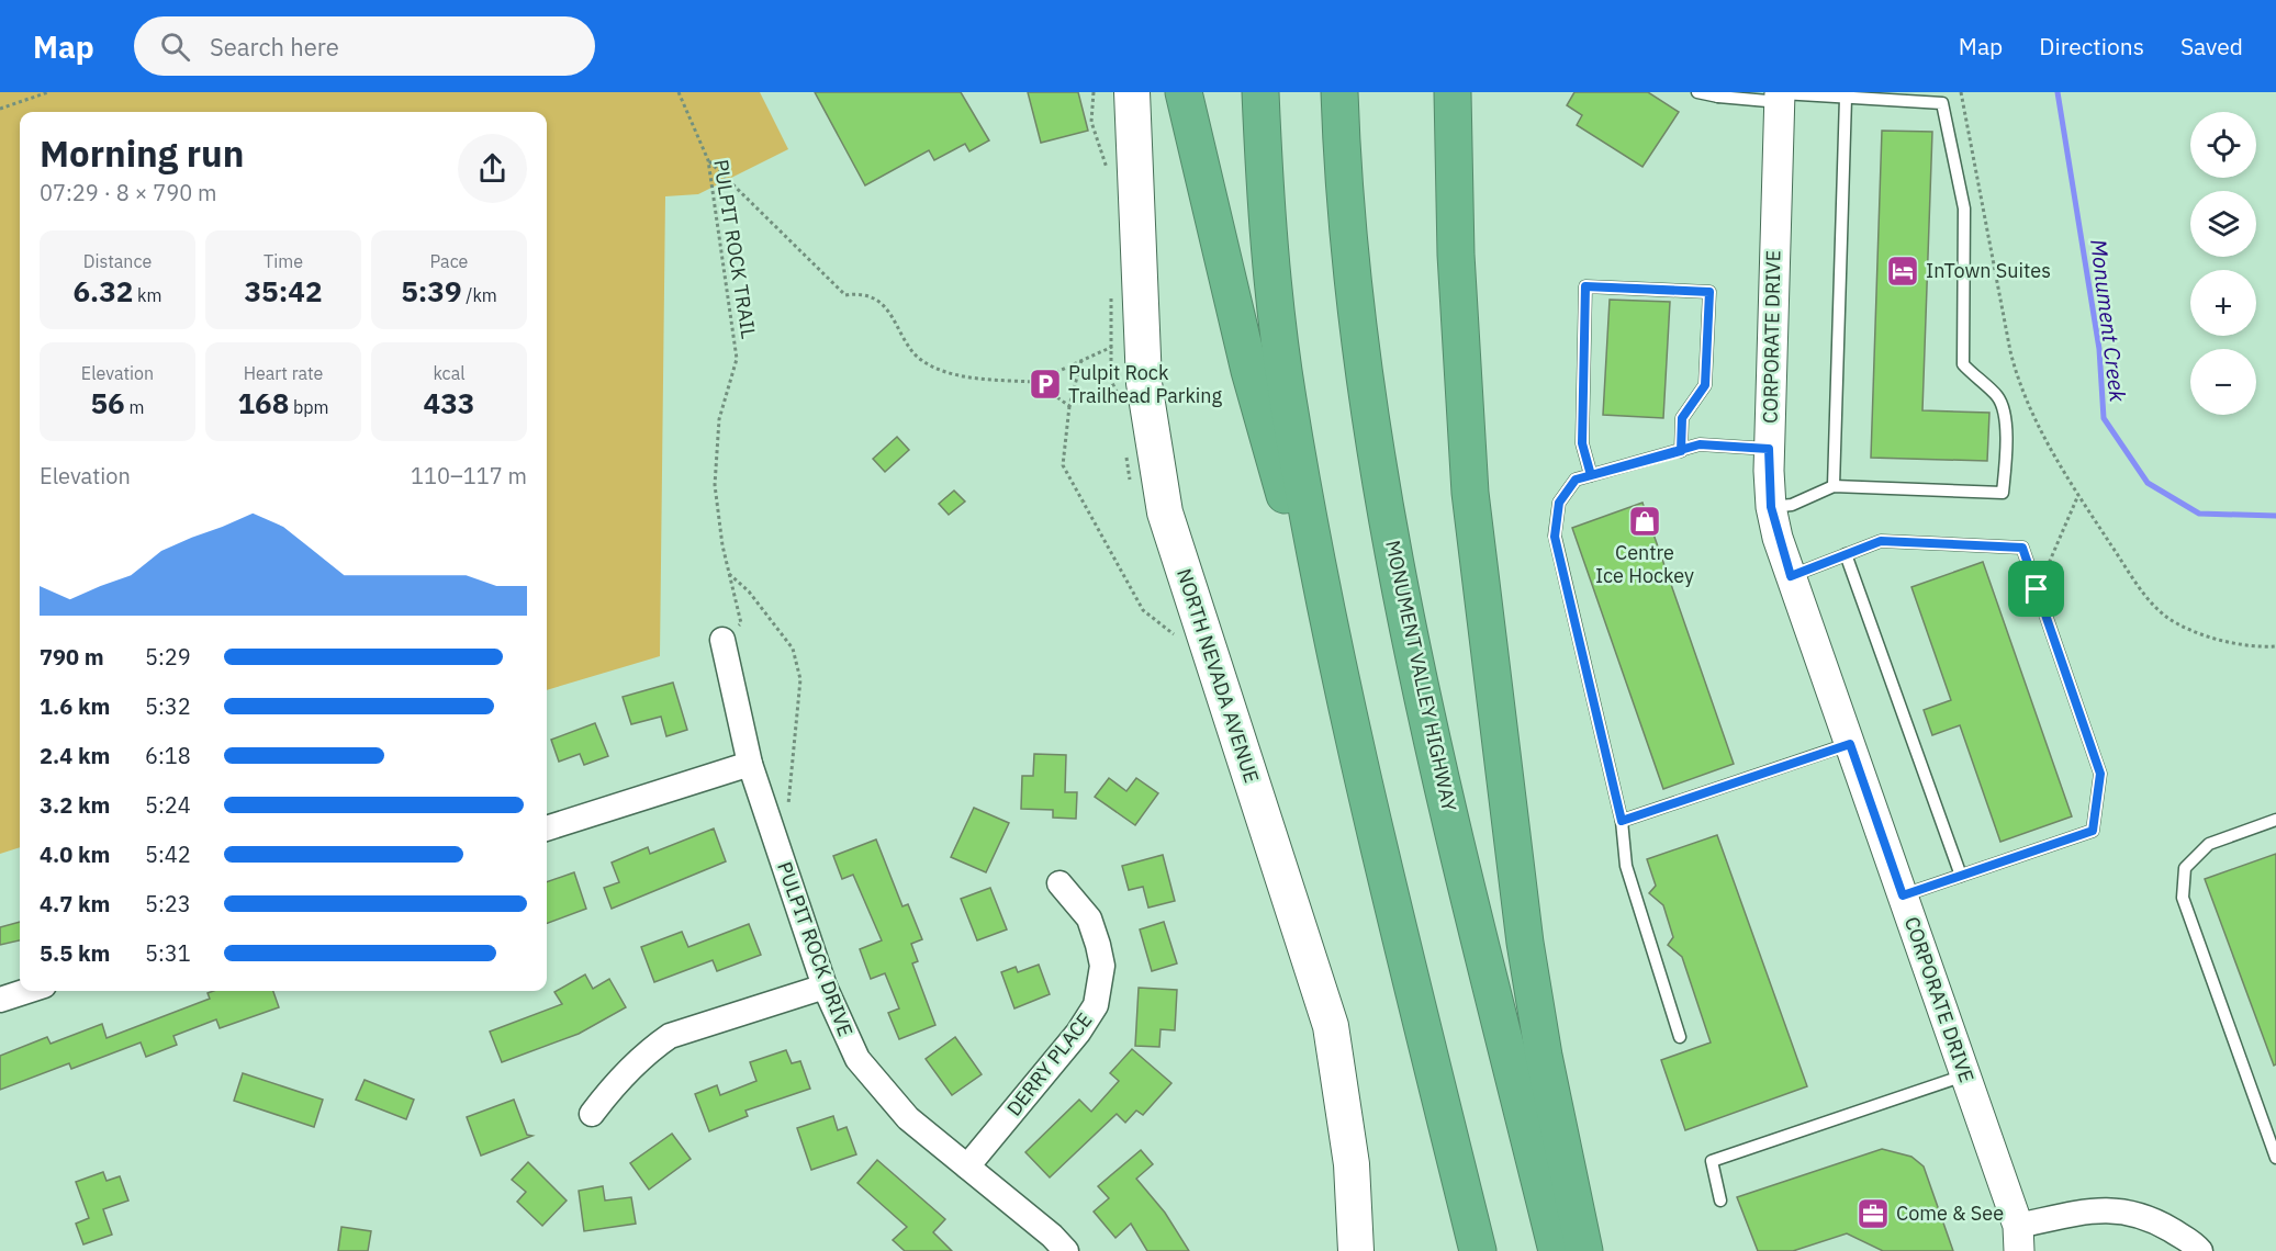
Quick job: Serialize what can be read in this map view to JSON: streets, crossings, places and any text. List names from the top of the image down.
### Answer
{
  "streets": {
    "highway": ["MONUMENT VALLEY HIGHWAY"],
    "main road": ["NORTH NEVADA AVENUE"],
    "street": ["CORPORATE DRIVE", "PULPIT ROCK DRIVE", "DERRY PLACE"],
    "path": ["PULPIT ROCK TRAIL"]
  },
  "crossings": [
    ["PULPIT ROCK TRAIL", "PULPIT ROCK DRIVE"],
    ["PULPIT ROCK DRIVE", "DERRY PLACE"]
  ],
  "water": ["Monument Creek"],
  "places": {
    "hotel": ["InTown Suites"],
    "parking": ["Pulpit Rock Trailhead Parking"],
    "shop": ["Centre Ice Hockey"],
    "office": ["Come & See"]
  },
  "page": {
    "header": "Map",
    "search": "Search here",
    "nav": ["Map", "Directions", "Saved"],
    "map_buttons": ["+", "−"],
    "heading": ["Morning run", "07:29 · 8 × 790 m"],
    "stats": [
      ["Distance", "6.32 km"],
      ["Time", "35:42"],
      ["Pace", "5:39 /km"],
      ["Elevation", "56 m"],
      ["Heart rate", "168 bpm"],
      ["kcal", "433"]
    ],
    "chart": ["Elevation", "110–117 m"],
    "list": [
      {
        "name": "790 m",
        "note": "5:29"
      },
      {
        "name": "1.6 km",
        "note": "5:32"
      },
      {
        "name": "2.4 km",
        "note": "6:18"
      },
      {
        "name": "3.2 km",
        "note": "5:24"
      },
      {
        "name": "4.0 km",
        "note": "5:42"
      },
      {
        "name": "4.7 km",
        "note": "5:23"
      },
      {
        "name": "5.5 km",
        "note": "5:31"
      }
    ]
  }
}
